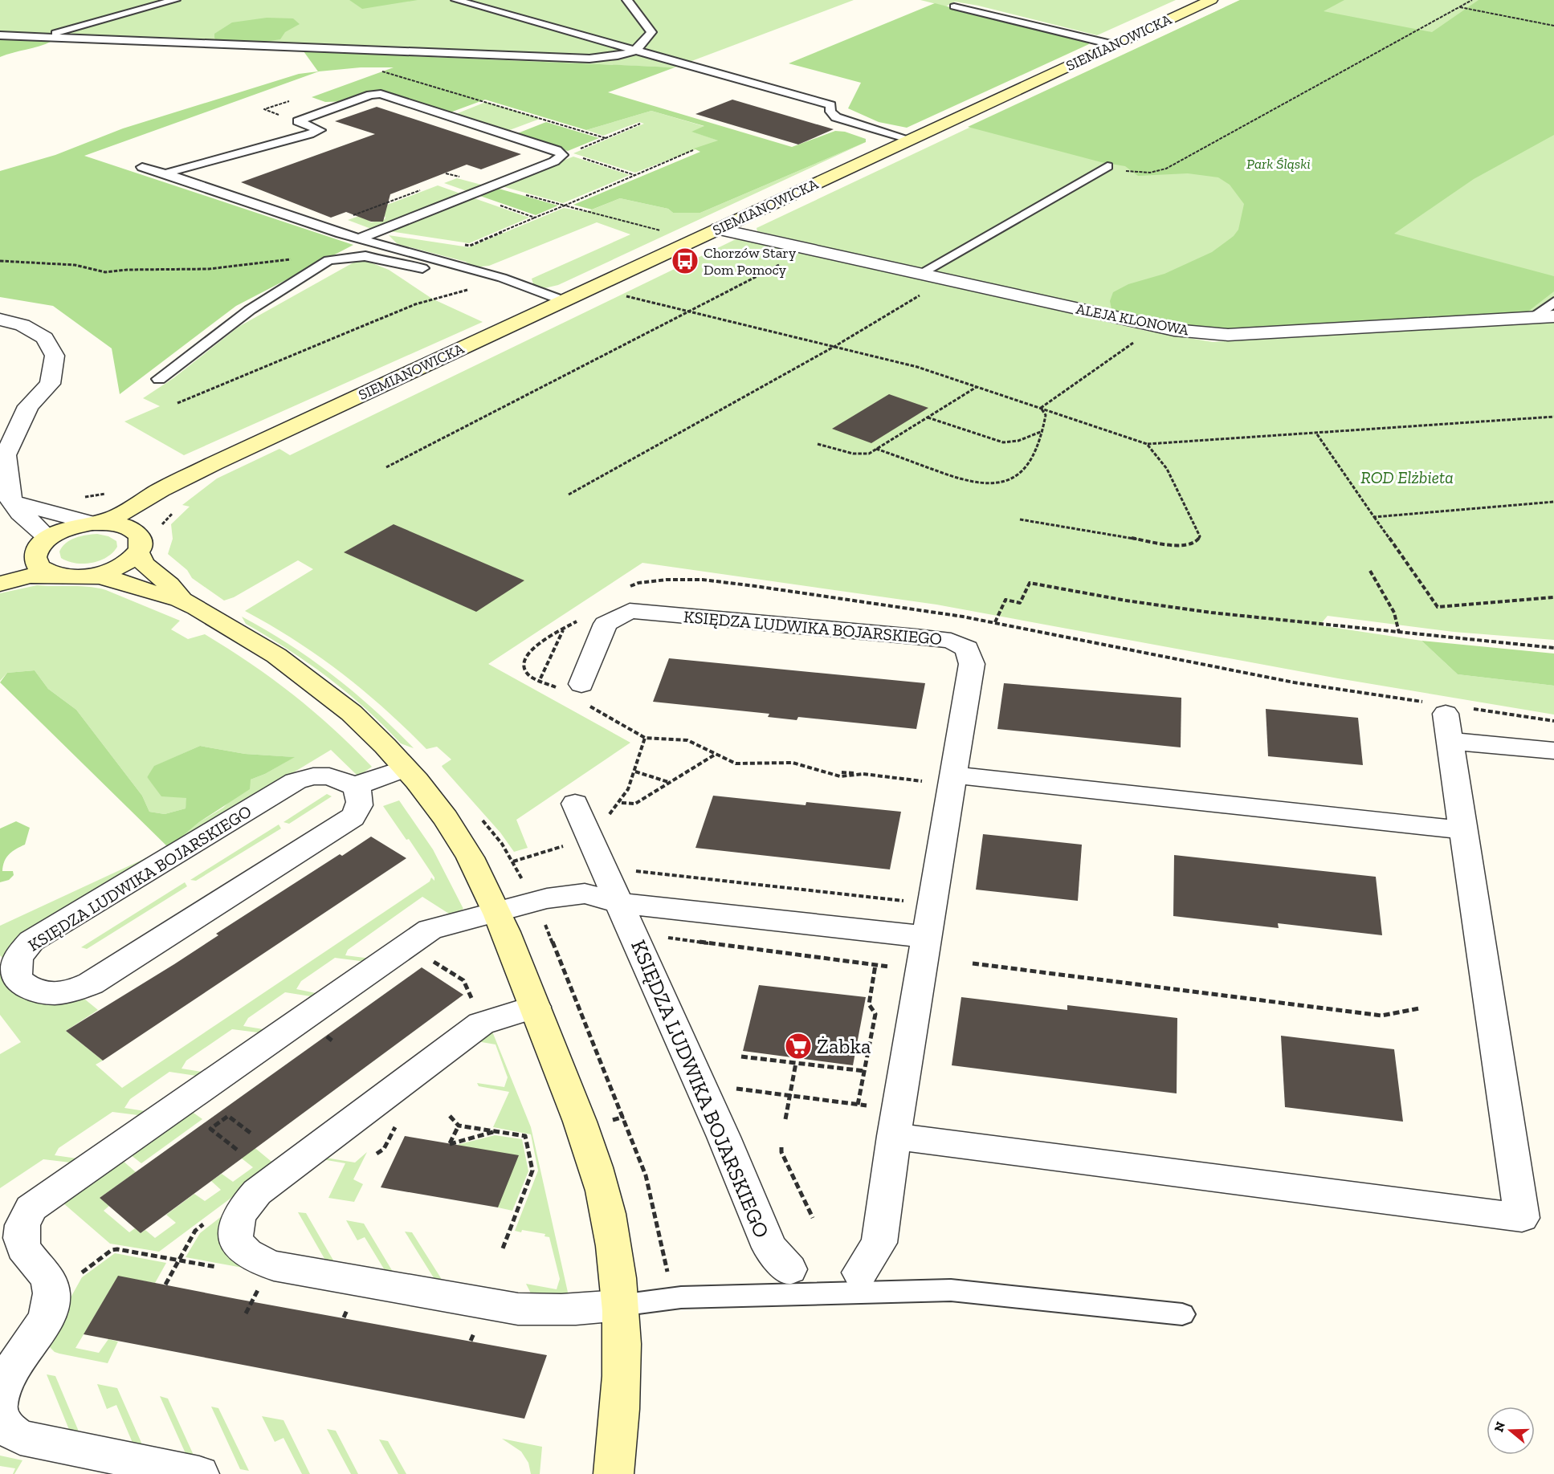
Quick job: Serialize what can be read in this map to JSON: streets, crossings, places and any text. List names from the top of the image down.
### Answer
{
  "streets": {
    "street": ["SIEMIANOWICKA", "ALEJA KLONOWA", "KSIĘDZA LUDWIKA BOJARSKIEGO"]
  },
  "crossings": [
    ["SIEMIANOWICKA", "ALEJA KLONOWA"]
  ],
  "parks": ["Park Śląski", "ROD Elżbieta"],
  "places": {
    "bus stop": ["Chorzów Stary Dom Pomocy"],
    "supermarket": ["Żabka"]
  },
  "north": "left"
}
